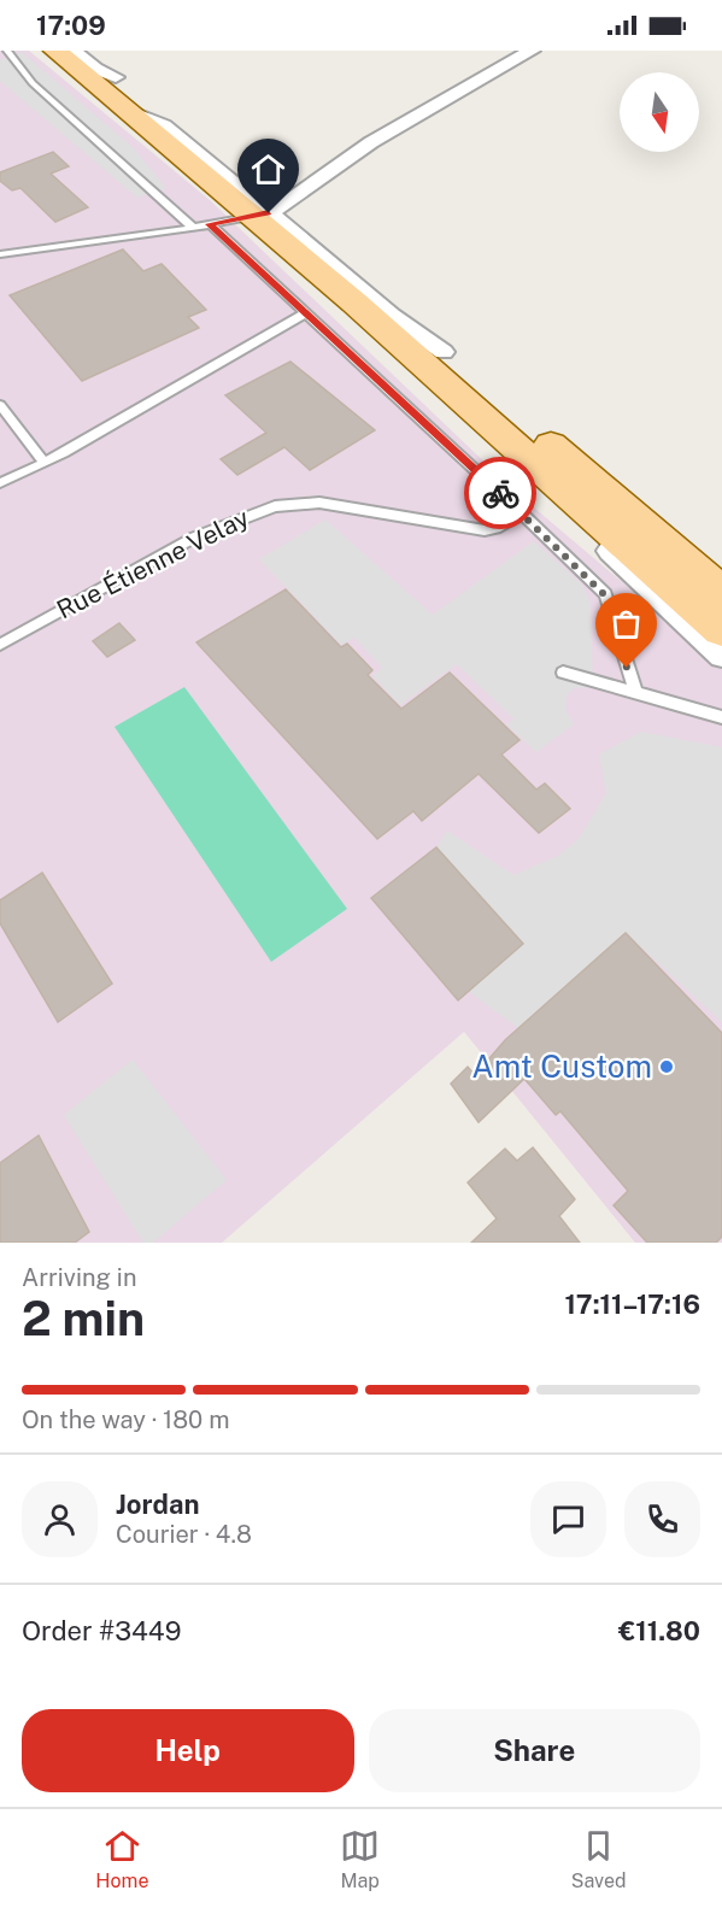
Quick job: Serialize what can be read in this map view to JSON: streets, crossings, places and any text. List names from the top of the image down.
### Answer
{
  "streets": {
    "lane": ["Rue Étienne Velay"]
  },
  "places": ["Amt Custom"],
  "north": "bottom",
  "page": {
    "status": "17:09",
    "heading": ["2 min", "Arriving in", "17:11–17:16"],
    "panel": [
      "Jordan",
      "Courier · 4.8",
      "Order #3449",
      "€11.80"
    ],
    "bar": "On the way · 180 m",
    "buttons": ["Help", "Share"],
    "tabs": ["Home", "Map", "Saved"]
  }
}
